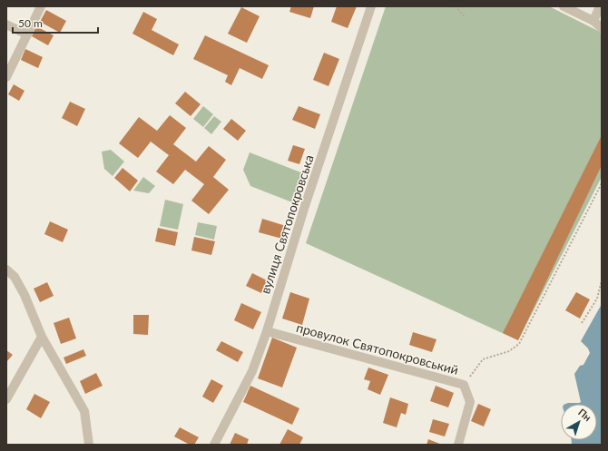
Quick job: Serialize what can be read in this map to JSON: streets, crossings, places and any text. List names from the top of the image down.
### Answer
{
  "streets": {
    "street": ["вулиця Святопокровська", "провулок Святопокровський"]
  },
  "crossings": [
    ["вулиця Святопокровська", "провулок Святопокровський"]
  ],
  "scale_bar": "50 m",
  "north": "top right"
}
